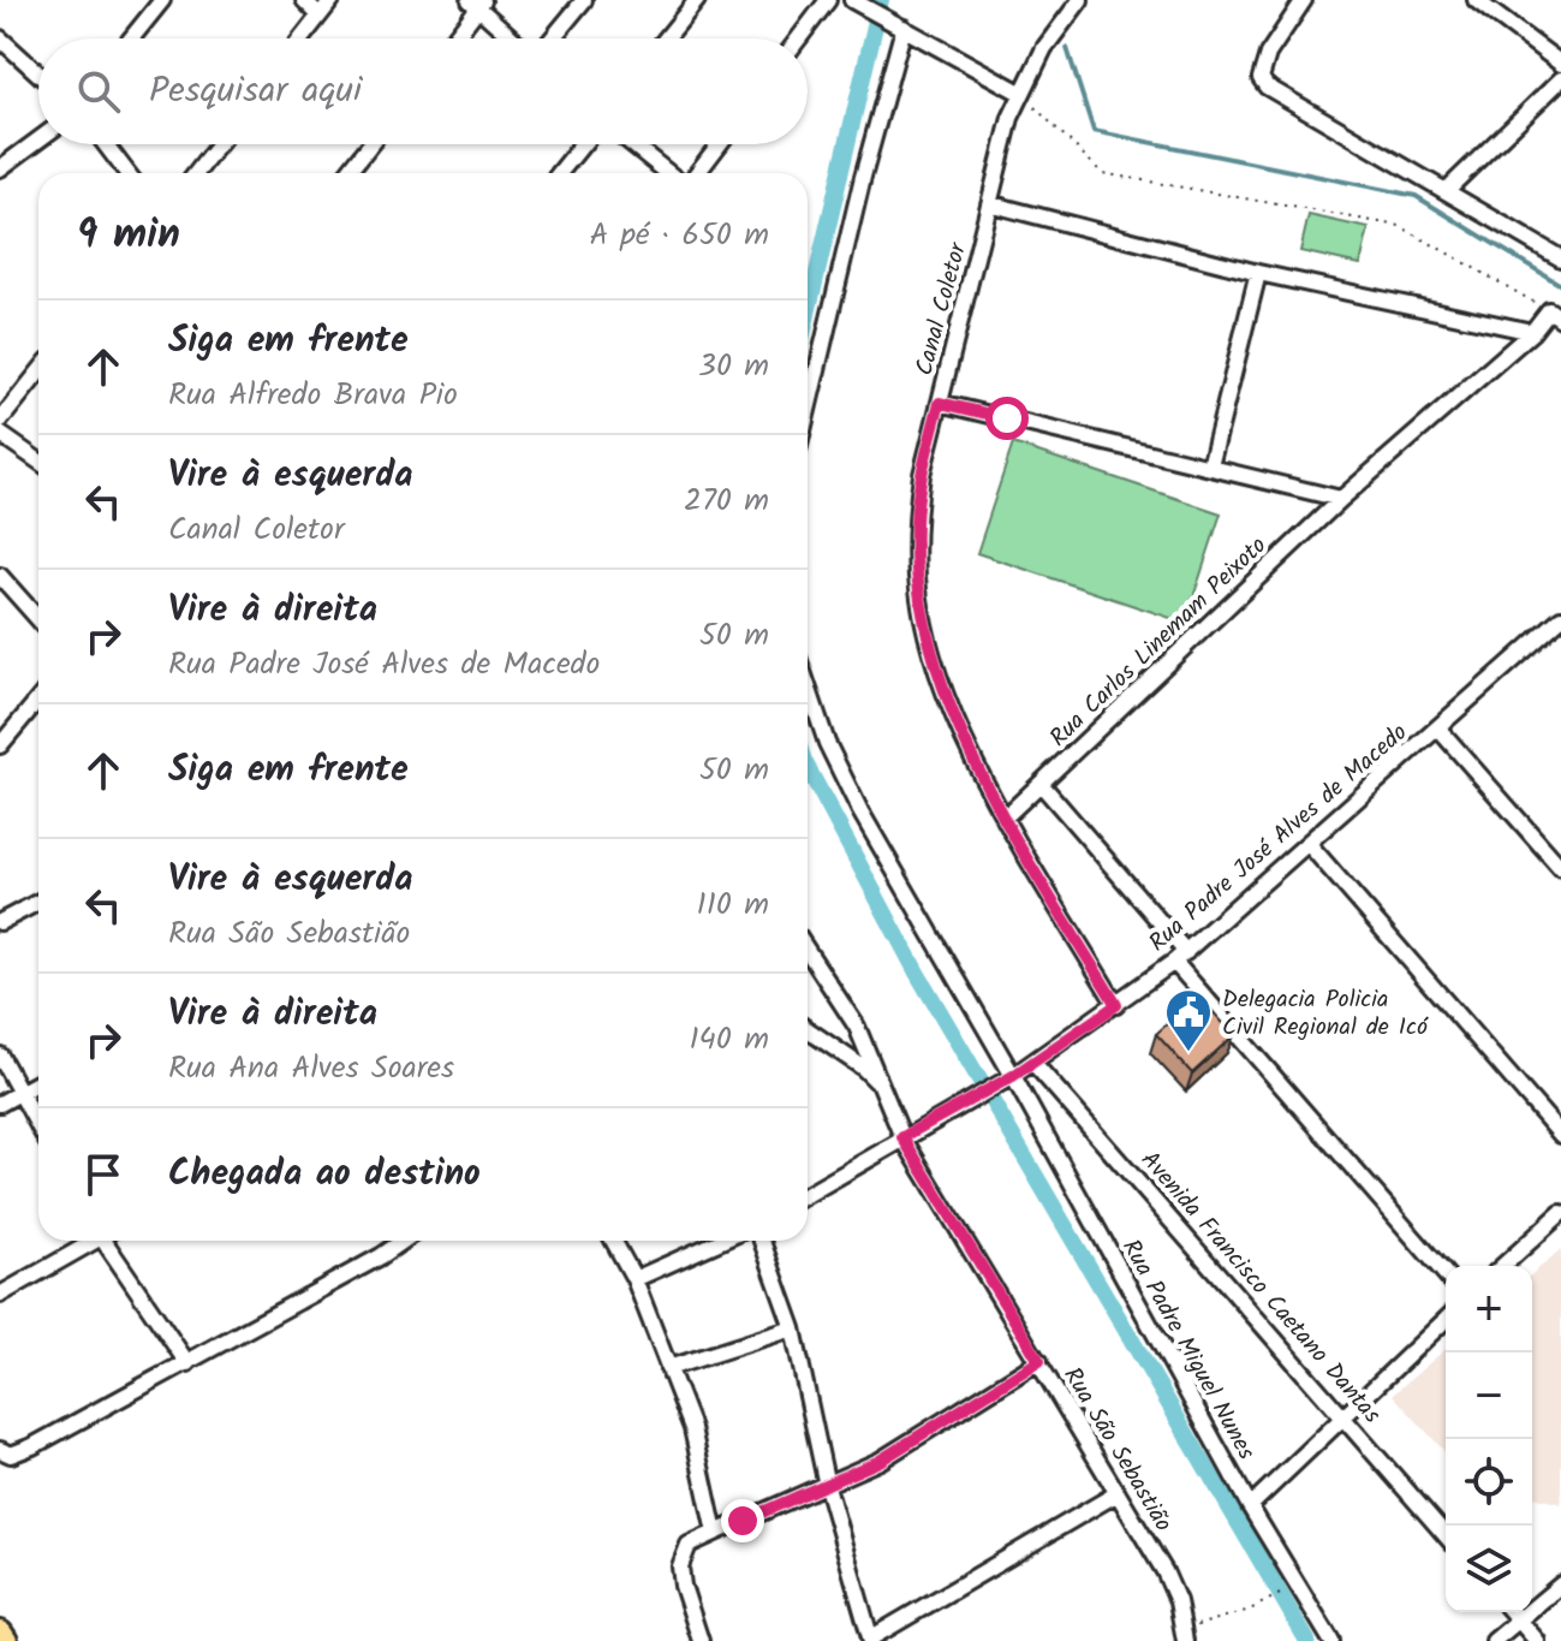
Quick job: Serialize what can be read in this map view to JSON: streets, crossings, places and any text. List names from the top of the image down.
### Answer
{
  "streets": {
    "street": [
      "Canal Coletor",
      "Rua Carlos Linemam Peixoto",
      "Rua Padre José Alves de Macedo",
      "Avenida Francisco Caetano Dantas",
      "Rua Padre Miguel Nunes",
      "Rua São Sebastião"
    ]
  },
  "crossings": [
    ["Canal Coletor", "Rua Carlos Linemam Peixoto"],
    ["Canal Coletor", "Rua Padre José Alves de Macedo"],
    ["Rua Padre José Alves de Macedo", "Avenida Francisco Caetano Dantas"],
    ["Rua Padre José Alves de Macedo", "Rua Padre Miguel Nunes"],
    ["Rua Padre José Alves de Macedo", "Rua São Sebastião"]
  ],
  "places": {
    "public building": ["Delegacia Policia Civil Regional de Icó"]
  },
  "page": {
    "search": "Pesquisar aqui",
    "heading": ["9 min", "A pé · 650 m"],
    "list": [
      ["Siga em frente", "Rua Alfredo Brava Pio", "30 m"],
      ["Vire à esquerda", "Canal Coletor", "270 m"],
      ["Vire à direita", "Rua Padre José Alves de Macedo", "50 m"],
      ["Siga em frente", "50 m"],
      ["Vire à esquerda", "Rua São Sebastião", "110 m"],
      ["Vire à direita", "Rua Ana Alves Soares", "140 m"],
      "Chegada ao destino"
    ],
    "map_buttons": ["+", "−"]
  }
}
